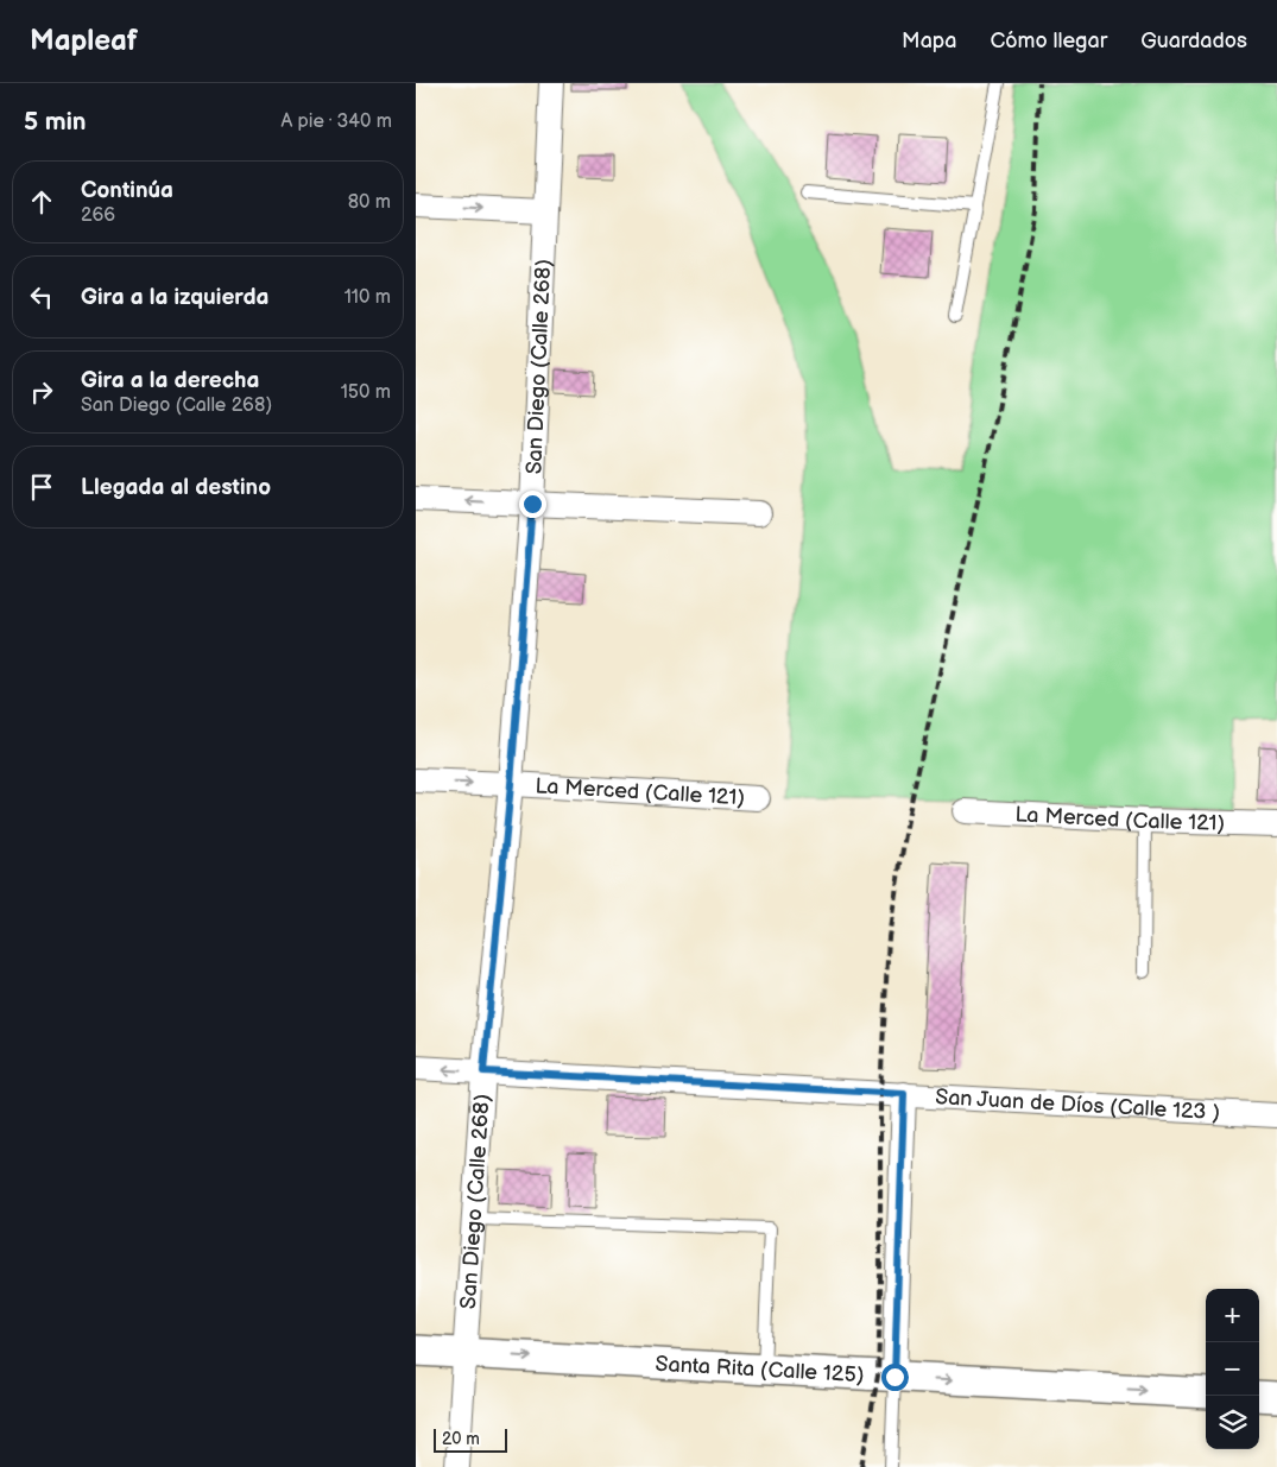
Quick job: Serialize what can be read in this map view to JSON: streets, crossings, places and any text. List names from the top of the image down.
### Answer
{
  "streets": {
    "street": [
      "San Diego (Calle 268)",
      "La Merced (Calle 121)",
      "San Juan de Díos (Calle 123 )",
      "Santa Rita (Calle 125)"
    ]
  },
  "crossings": [
    ["San Diego (Calle 268)", "La Merced (Calle 121)"],
    ["San Diego (Calle 268)", "San Juan de Díos (Calle 123 )"],
    ["San Diego (Calle 268)", "Santa Rita (Calle 125)"]
  ],
  "one_way": ["Santa Rita (Calle 125)"],
  "scale_bar": "20 m",
  "page": {
    "header": "Mapleaf",
    "nav": ["Mapa", "Cómo llegar", "Guardados"],
    "heading": ["5 min", "A pie · 340 m"],
    "list": [
      ["Continúa", "266", "80 m"],
      ["Gira a la izquierda", "110 m"],
      ["Gira a la derecha", "San Diego (Calle 268)", "150 m"],
      "Llegada al destino"
    ],
    "map_buttons": ["+", "−"],
    "scale": "20 m"
  }
}
